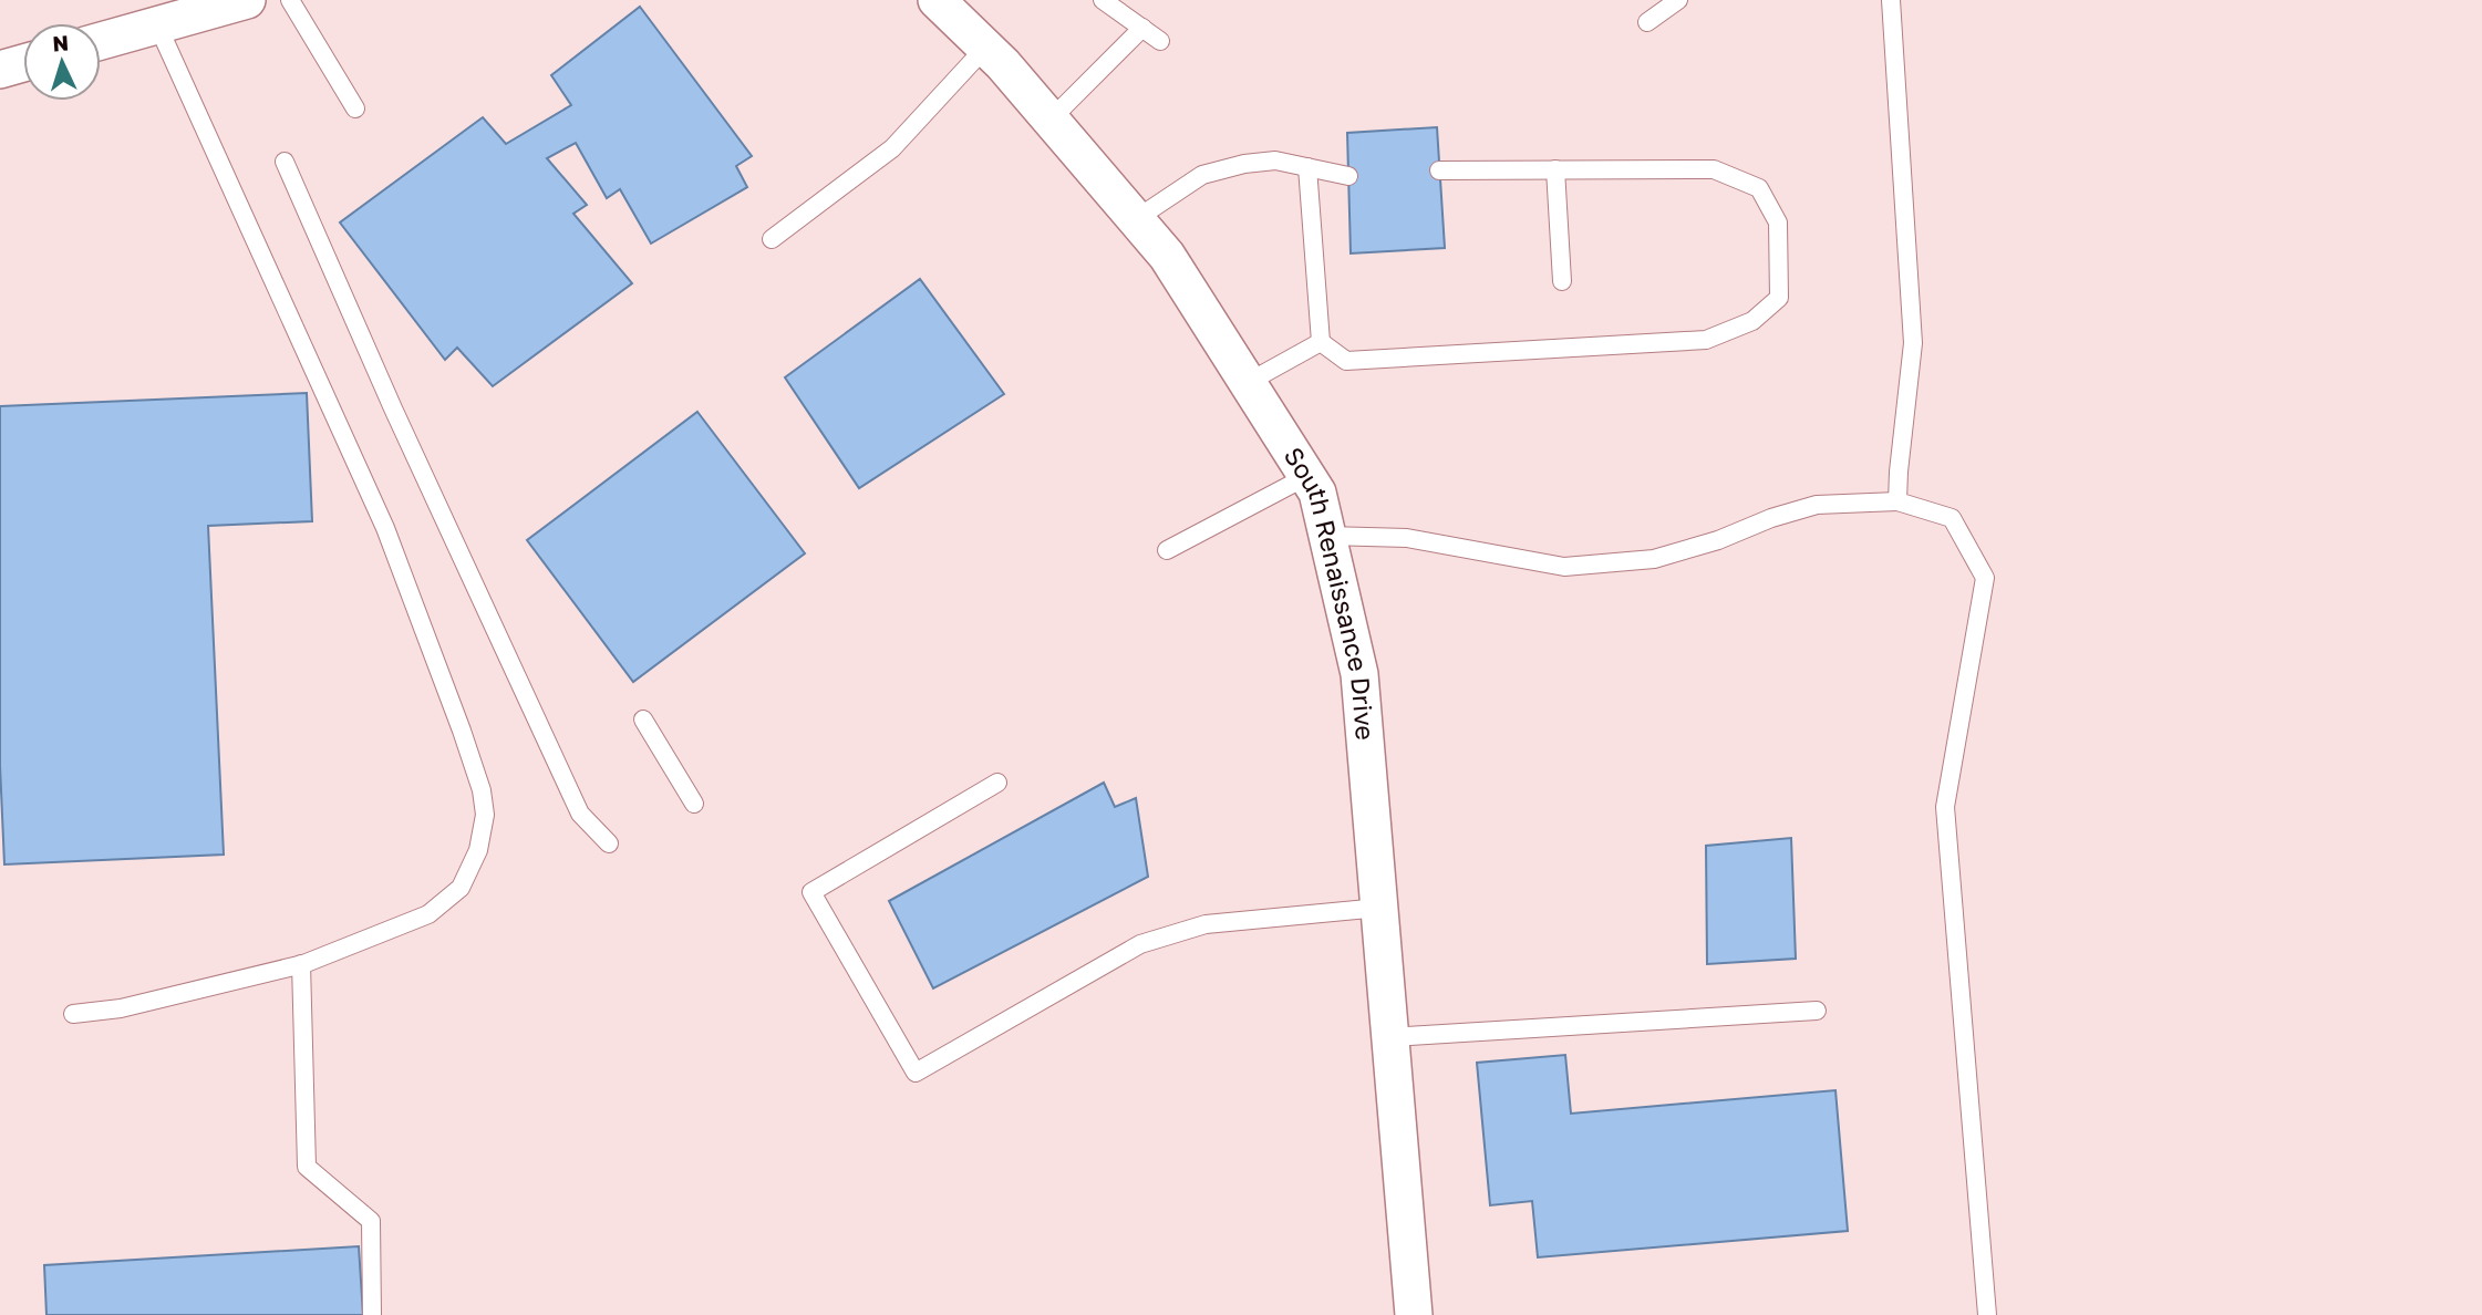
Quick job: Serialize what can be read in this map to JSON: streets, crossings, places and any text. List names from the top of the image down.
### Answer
{
  "streets": {
    "street": ["South Renaissance Drive"]
  },
  "north": "top"
}
